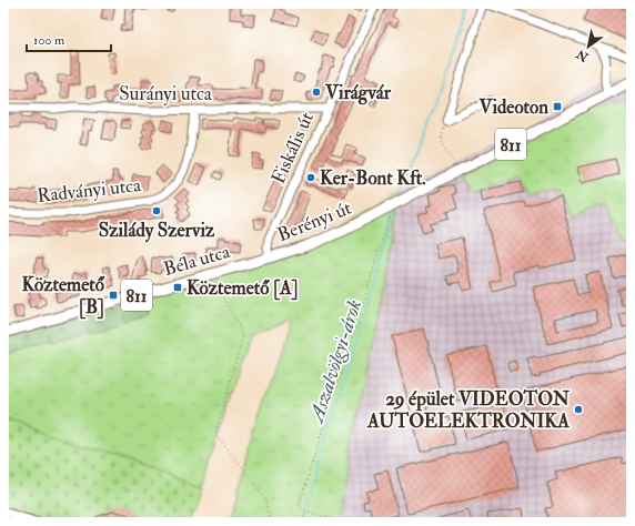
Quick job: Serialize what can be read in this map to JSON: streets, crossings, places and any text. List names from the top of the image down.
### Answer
{
  "streets": {
    "main road": ["811", "Berényi út", "Béla utca"],
    "street": ["Surányi utca", "Fiskális út", "Radványi utca"]
  },
  "crossings": [
    ["Surányi utca", "Fiskális út"],
    ["Surányi utca", "Radványi utca"],
    ["Fiskális út", "Berényi út"],
    ["Fiskális út", "Béla utca"],
    ["Berényi út", "Béla utca"]
  ],
  "water": ["Aszalvölgyi-árok"],
  "places": {
    "other": [
      "Virágvár",
      "Ker-Bont Kft.",
      "Szilády Szerviz",
      "29 épület VIDEOTON AUTOELEKTRONIKA"
    ],
    "transit": ["Videoton", "Köztemető [A]", "Köztemető [B]"]
  },
  "scale_bar": "100 m",
  "north": "bottom left"
}
